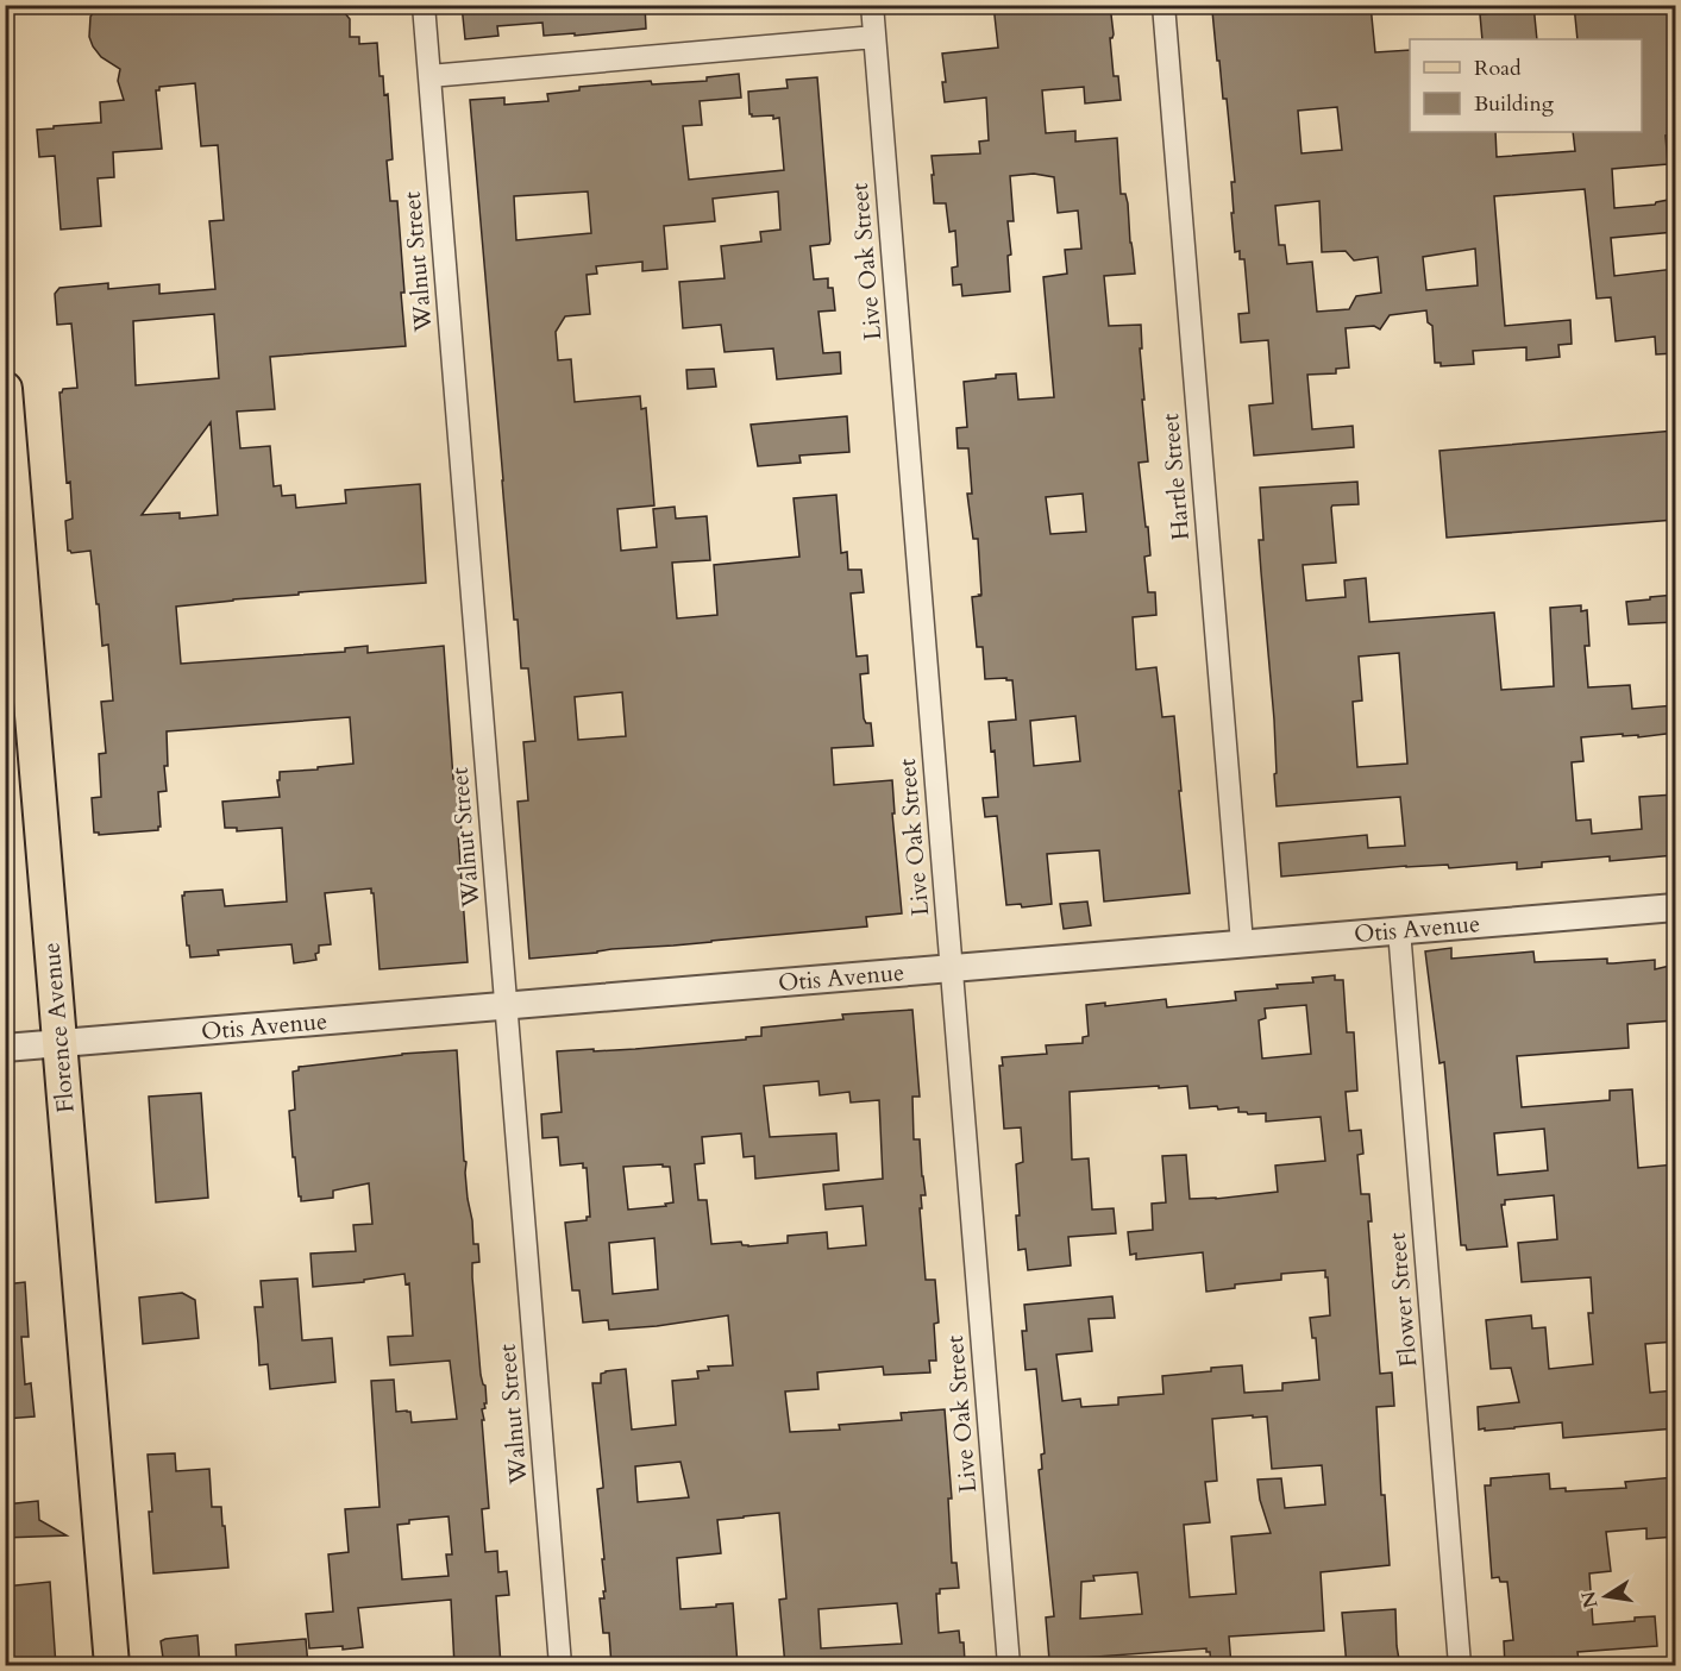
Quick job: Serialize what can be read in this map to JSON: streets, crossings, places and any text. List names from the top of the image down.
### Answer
{
  "streets": {
    "main road": ["Florence Avenue"],
    "street": [
      "Walnut Street",
      "Live Oak Street",
      "Hartle Street",
      "Otis Avenue",
      "Flower Street"
    ]
  },
  "crossings": [
    ["Walnut Street", "Otis Avenue"],
    ["Live Oak Street", "Otis Avenue"],
    ["Hartle Street", "Otis Avenue"],
    ["Otis Avenue", "Florence Avenue"],
    ["Otis Avenue", "Flower Street"]
  ],
  "legend": ["Road", "Building"],
  "north": "left"
}
